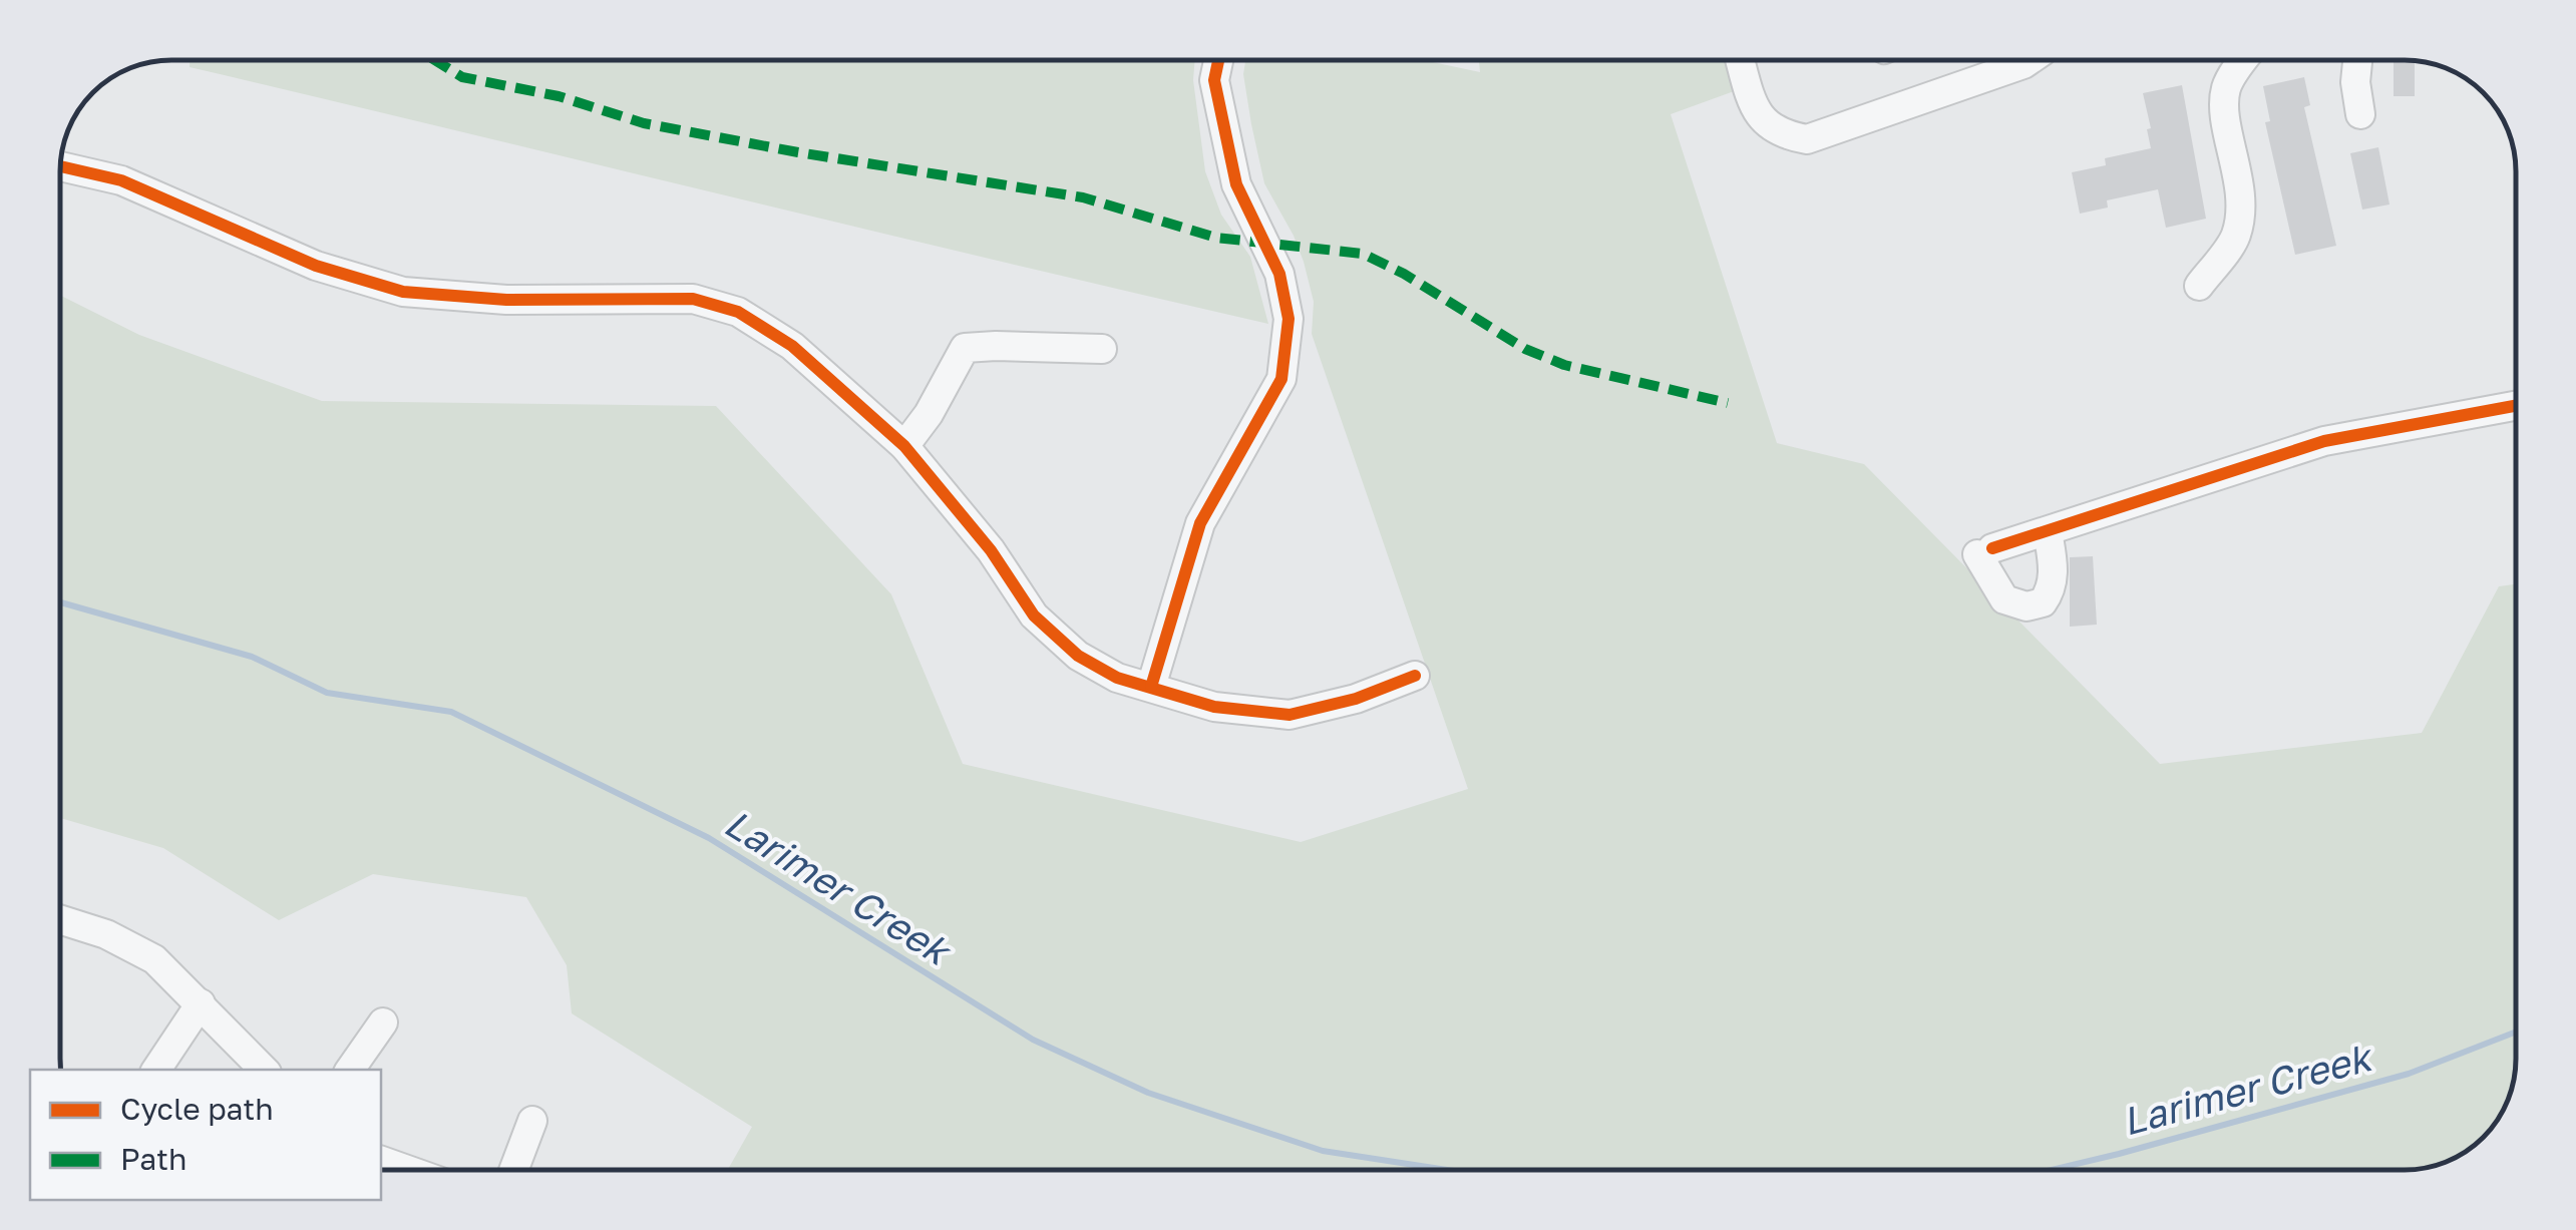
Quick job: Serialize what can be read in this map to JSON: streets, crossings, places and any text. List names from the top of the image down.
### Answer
{
  "water": ["Larimer Creek"],
  "legend": ["Cycle path", "Path"]
}
